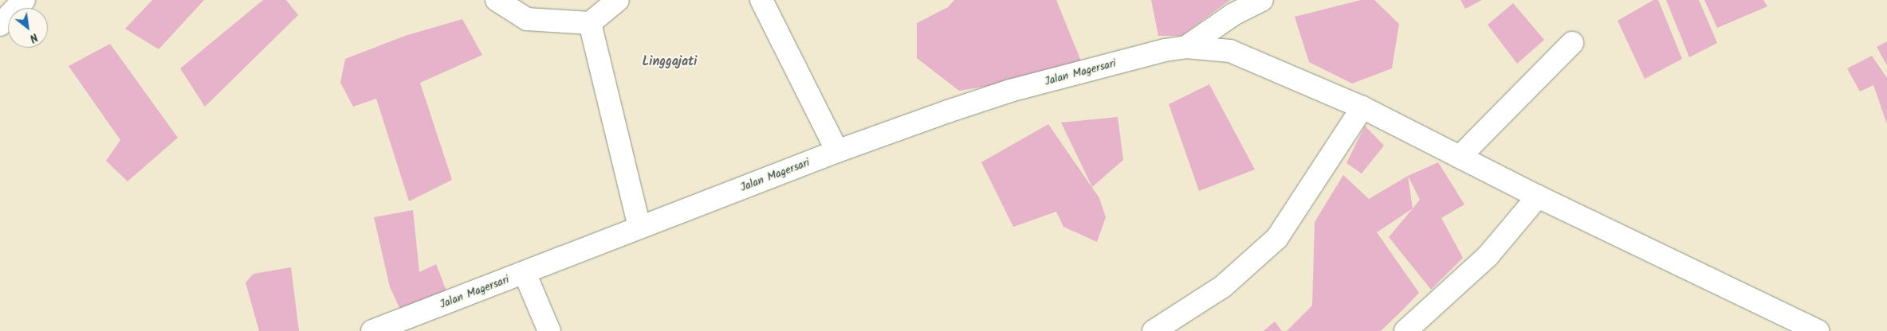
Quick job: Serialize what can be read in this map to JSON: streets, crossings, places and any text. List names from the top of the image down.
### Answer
{
  "streets": {
    "street": ["Jalan Magersari"]
  },
  "districts": ["Linggajati"],
  "north": "bottom right"
}
